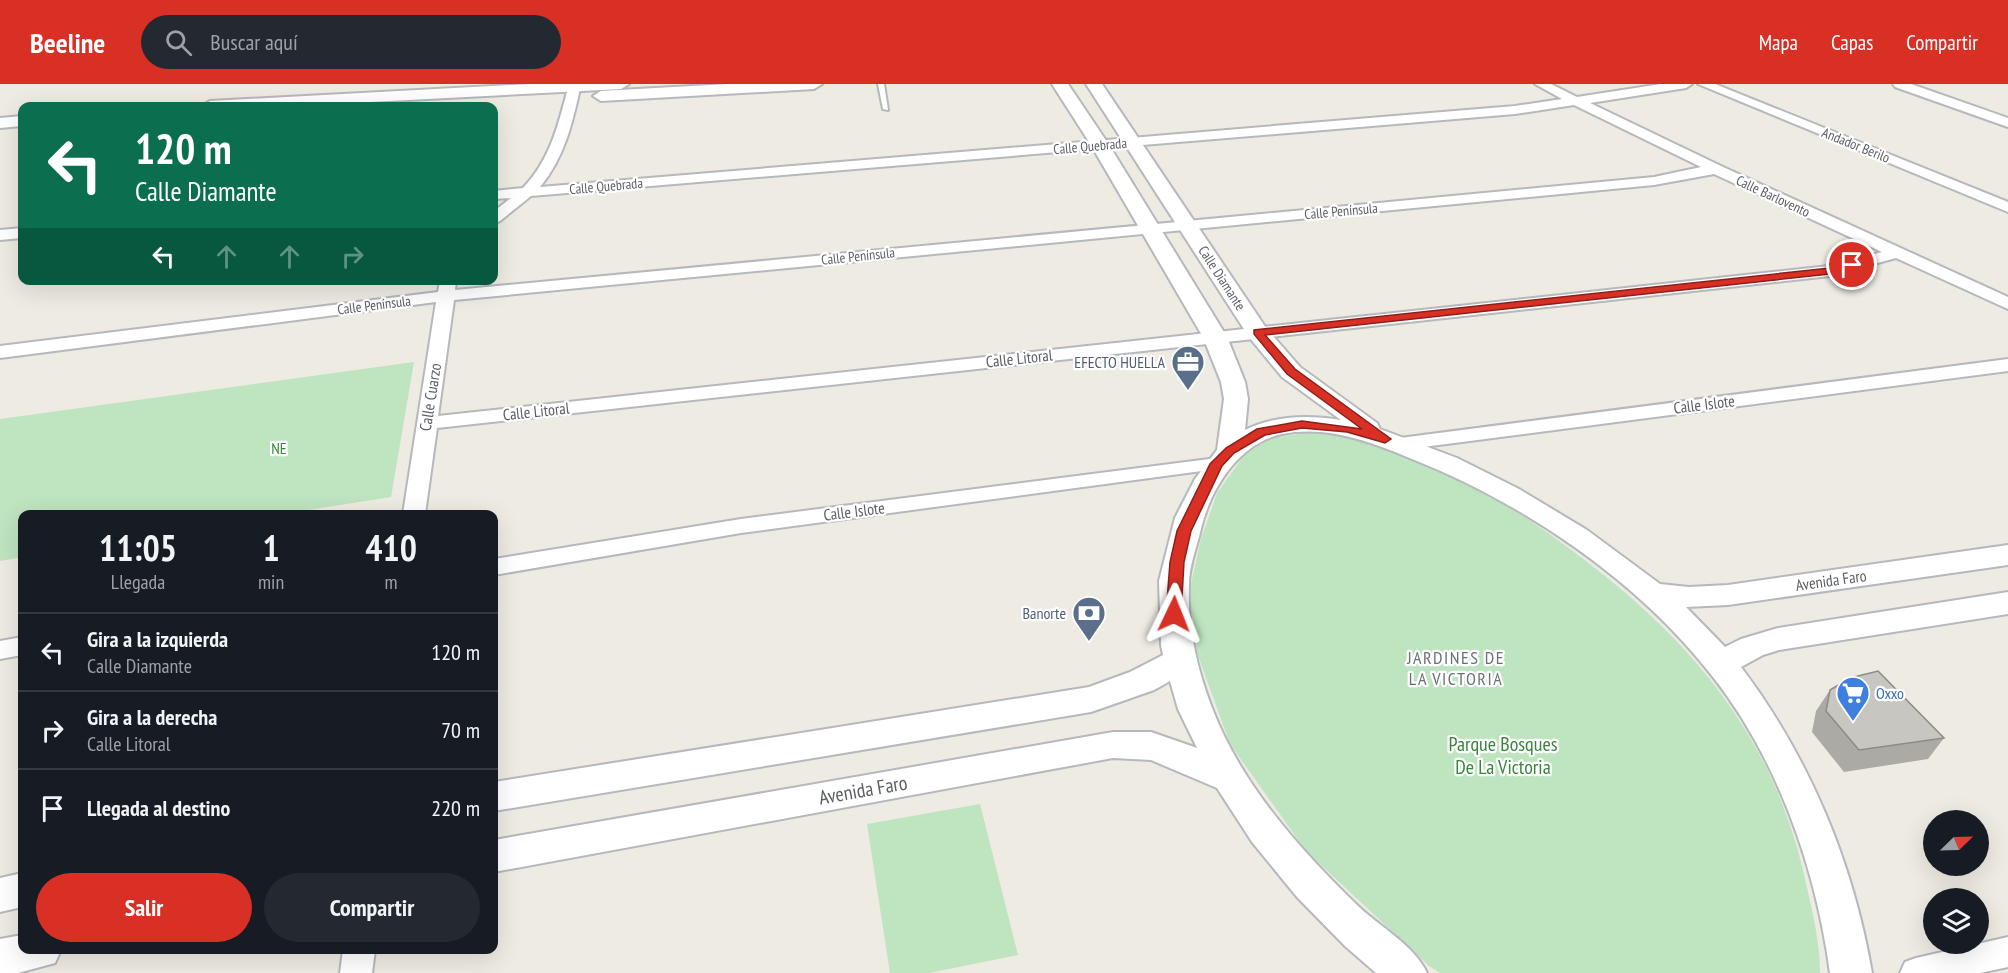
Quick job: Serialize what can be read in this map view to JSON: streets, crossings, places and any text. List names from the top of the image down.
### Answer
{
  "streets": {
    "street": [
      "Andador Berilo",
      "Calle Quebrada",
      "Calle Barlovento",
      "Calle Península",
      "Calle Diamante",
      "Calle Litoral",
      "Calle Cuarzo",
      "Calle Islote",
      "Avenida Faro"
    ]
  },
  "crossings": [
    ["Calle Quebrada", "Calle Barlovento"],
    ["Calle Quebrada", "Calle Diamante"],
    ["Calle Barlovento", "Calle Península"],
    ["Calle Barlovento", "Calle Litoral"],
    ["Calle Península", "Calle Diamante"],
    ["Calle Península", "Calle Cuarzo"],
    ["Calle Diamante", "Calle Litoral"],
    ["Calle Diamante", "Calle Islote"],
    ["Calle Litoral", "Calle Cuarzo"]
  ],
  "districts": ["JARDINES DE LA VICTORIA"],
  "parks": ["NE", "Parque Bosques De La Victoria"],
  "places": {
    "office": ["EFECTO HUELLA"],
    "bank": ["Banorte"],
    "supermarket": ["Oxxo"]
  },
  "north": "top right",
  "page": {
    "header": "Beeline",
    "search": "Buscar aquí",
    "nav": ["Mapa", "Capas", "Compartir"],
    "turn": ["120 m", "Calle Diamante"],
    "eta": [
      "11:05",
      "Llegada",
      "1",
      "min",
      "410",
      "m"
    ],
    "list": [
      {
        "name": "Gira a la izquierda",
        "note": "Calle Diamante",
        "value": "120 m"
      },
      {
        "name": "Gira a la derecha",
        "note": "Calle Litoral",
        "value": "70 m"
      },
      {
        "name": "Llegada al destino",
        "value": "220 m"
      }
    ],
    "buttons": ["Salir", "Compartir"]
  }
}
